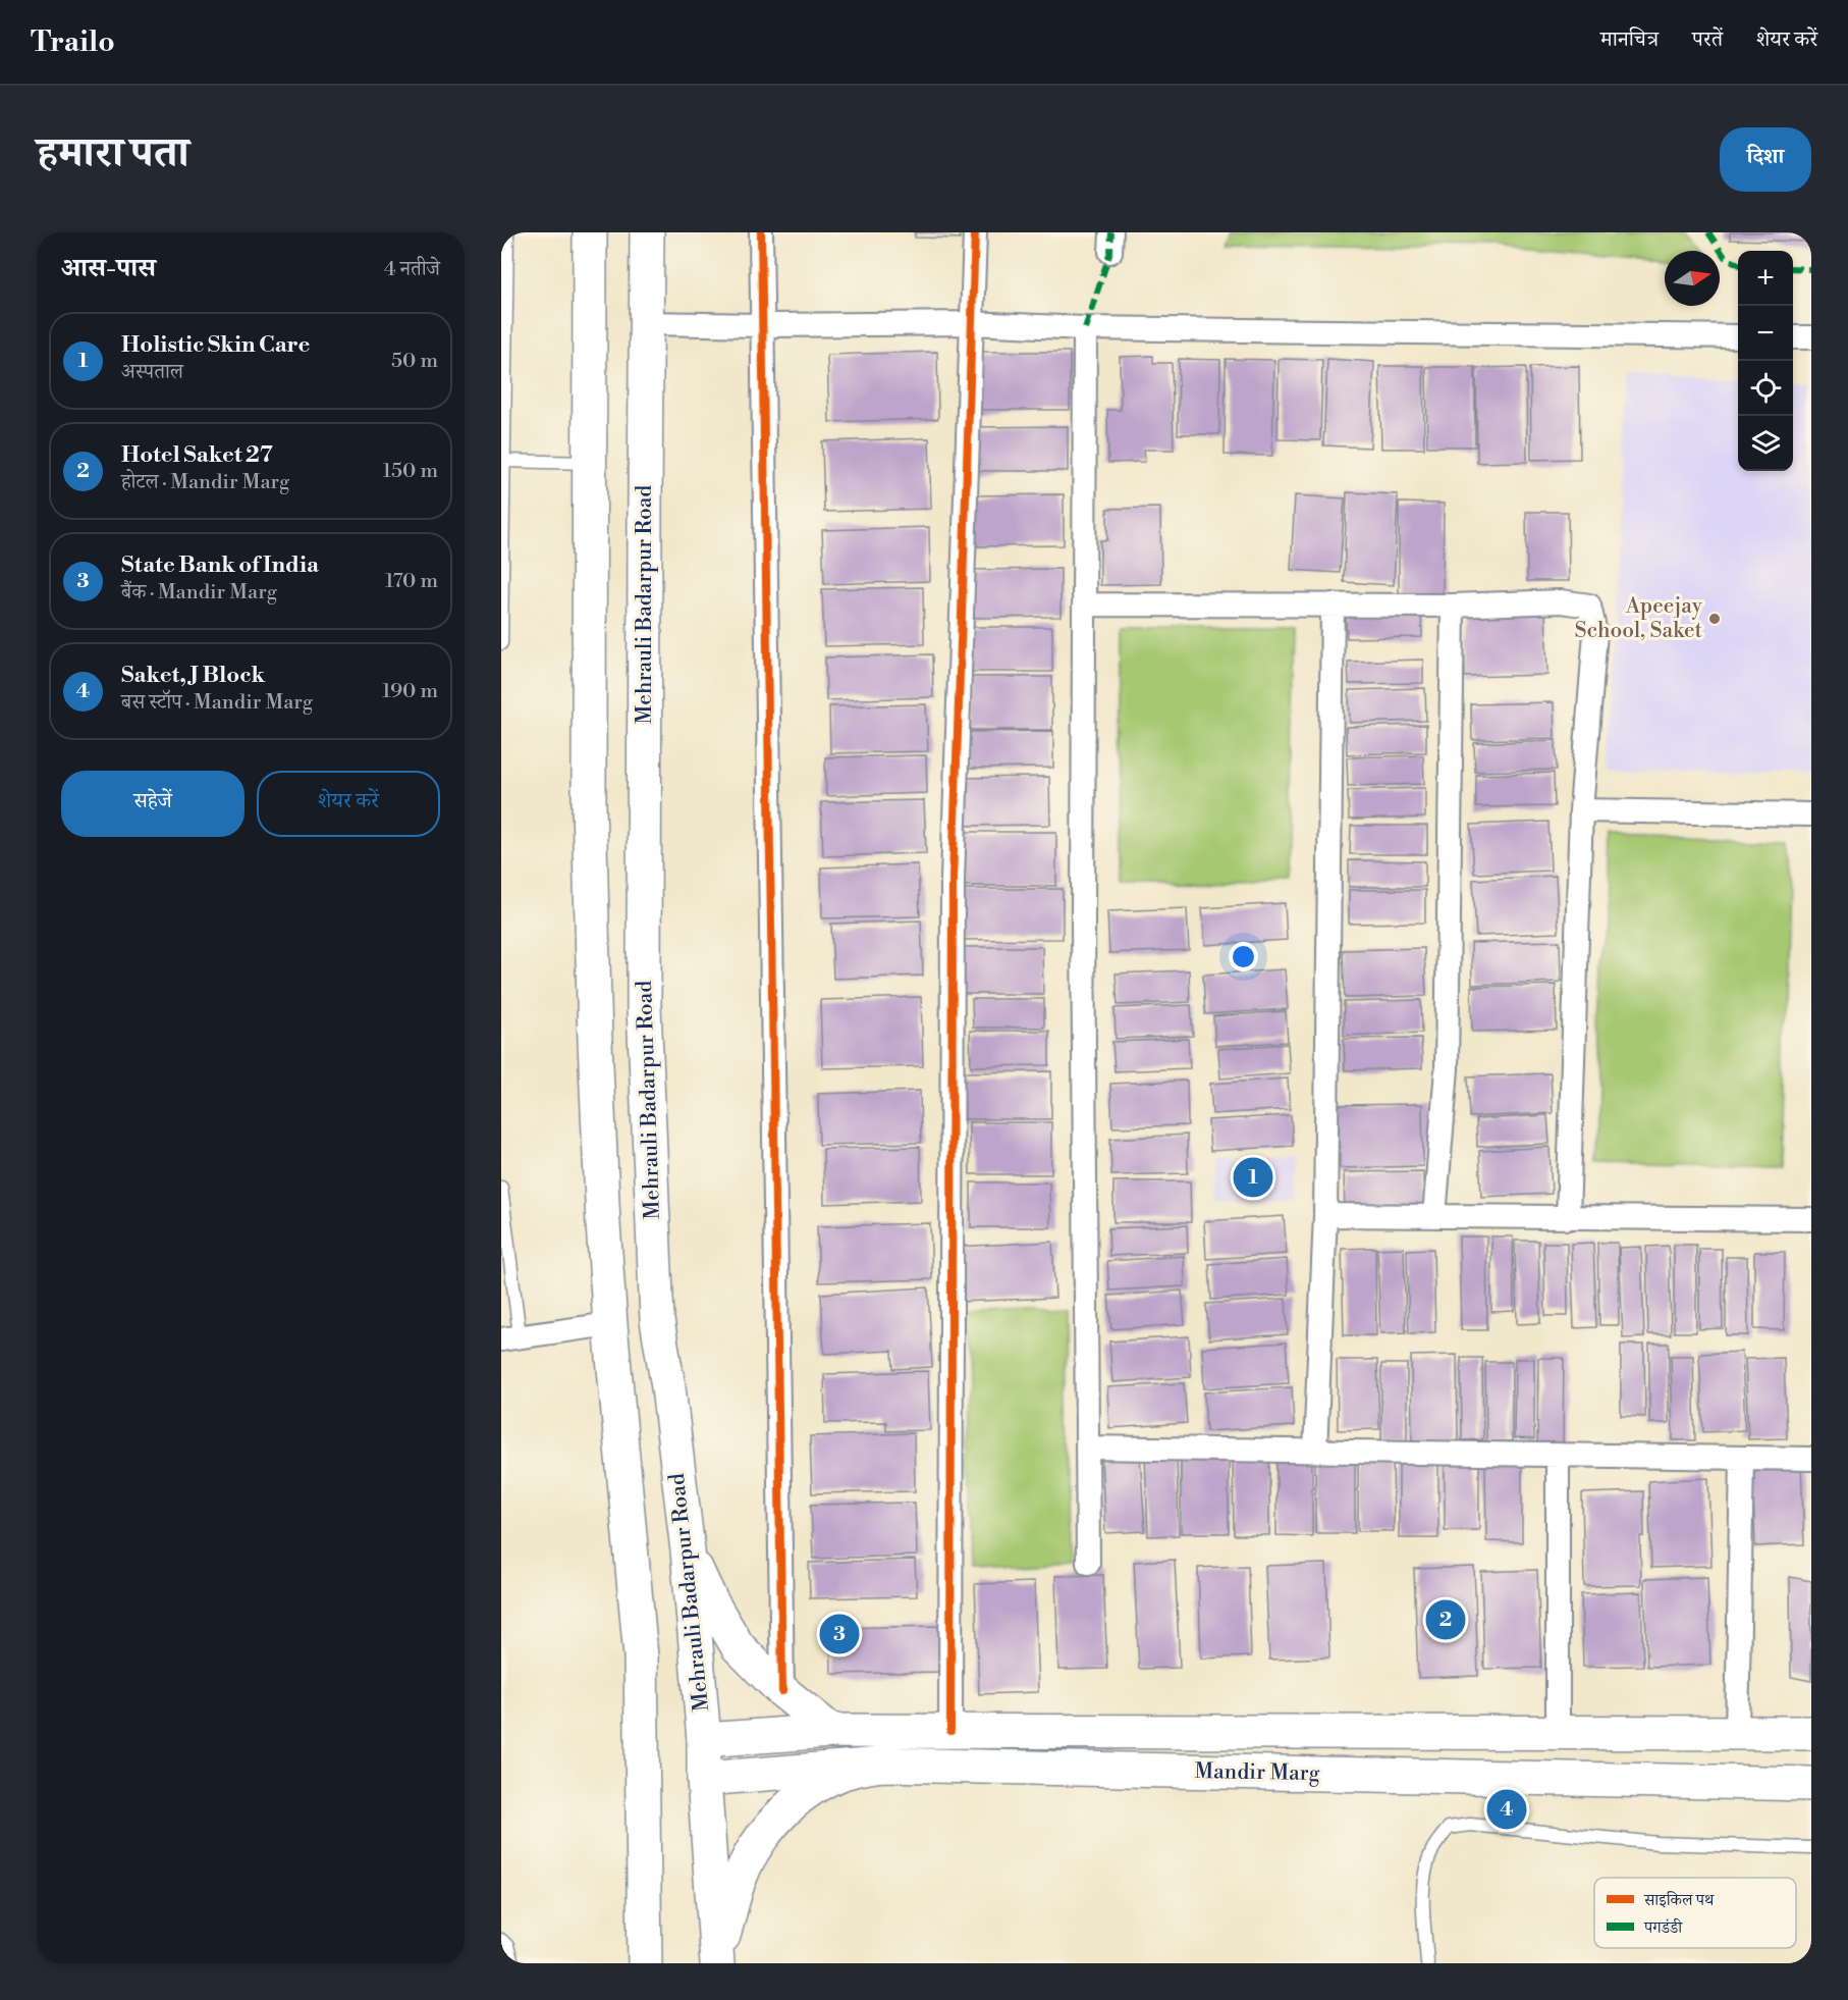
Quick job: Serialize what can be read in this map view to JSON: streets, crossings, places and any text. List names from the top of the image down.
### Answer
{
  "streets": {
    "main road": ["Mehrauli Badarpur Road", "Mandir Marg"]
  },
  "crossings": [
    ["Mehrauli Badarpur Road", "Mandir Marg"]
  ],
  "places": ["Apeejay School, Saket"],
  "legend": ["साइकिल पथ", "पगडंडी"],
  "north": "right",
  "page": {
    "header": "Trailo",
    "nav": ["मानचित्र", "परतें", "शेयर करें"],
    "title": "हमारा पता",
    "buttons": [
      "दिशा",
      ["सहेजें", "शेयर करें"]
    ],
    "heading": ["आस-पास", "4 नतीजे"],
    "map_buttons": ["+", "−"],
    "list": [
      {
        "mark": "1",
        "name": "Holistic Skin Care",
        "note": "अस्पताल",
        "value": "50 m"
      },
      {
        "mark": "2",
        "name": "Hotel Saket 27",
        "note": "होटल · Mandir Marg",
        "value": "150 m"
      },
      {
        "mark": "3",
        "name": "State Bank of India",
        "note": "बैंक · Mandir Marg",
        "value": "170 m"
      },
      {
        "mark": "4",
        "name": "Saket, J Block",
        "note": "बस स्टॉप · Mandir Marg",
        "value": "190 m"
      }
    ],
    "pins": [
      "1",
      "2",
      "3",
      "4"
    ]
  }
}
